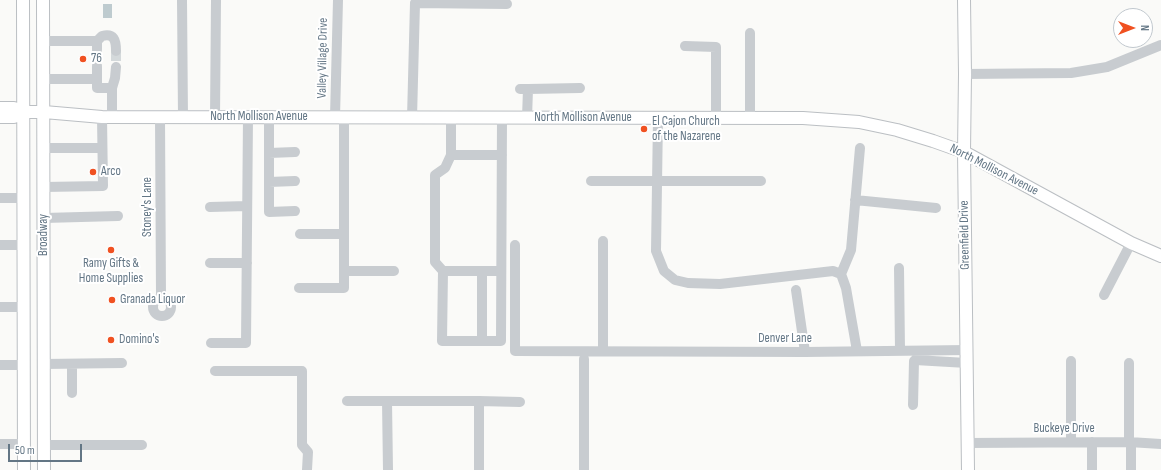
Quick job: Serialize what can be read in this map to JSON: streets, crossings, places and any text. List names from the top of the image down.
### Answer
{
  "streets": {
    "main road": ["North Mollison Avenue", "Broadway", "Greenfield Drive"],
    "street": [
      "Valley Village Drive",
      "Stoney's Lane",
      "Denver Lane",
      "Buckeye Drive"
    ]
  },
  "crossings": [
    ["Valley Village Drive", "North Mollison Avenue"],
    ["North Mollison Avenue", "Stoney's Lane"],
    ["North Mollison Avenue", "Broadway"],
    ["North Mollison Avenue", "Greenfield Drive"],
    ["Greenfield Drive", "Denver Lane"],
    ["Greenfield Drive", "Buckeye Drive"]
  ],
  "places": [
    "76",
    "El Cajon Church of the Nazarene",
    "Arco",
    "Ramy Gifts & Home Supplies",
    "Granada Liquor",
    "Domino's"
  ],
  "scale_bar": "50 m",
  "north": "right"
}
